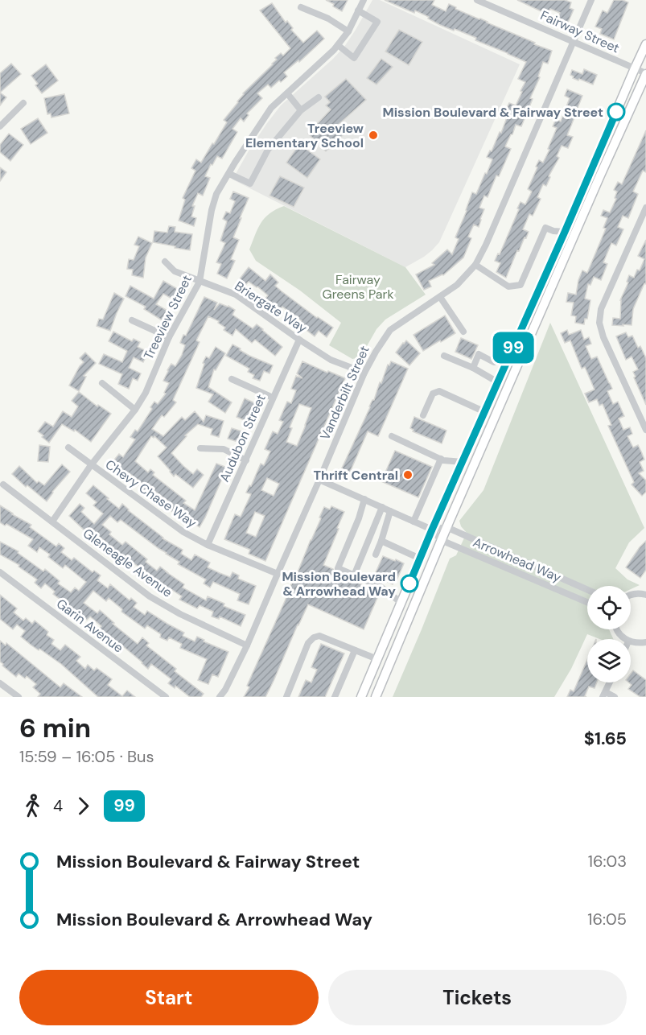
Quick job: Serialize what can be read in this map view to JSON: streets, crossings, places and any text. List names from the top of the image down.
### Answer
{
  "streets": {
    "street": [
      "Fairway Street",
      "Briergate Way",
      "Treeview Street",
      "Vanderbilt Street",
      "Audubon Street",
      "Chevy Chase Way",
      "Arrowhead Way",
      "Gleneagle Avenue",
      "Garin Avenue"
    ]
  },
  "crossings": [
    ["Fairway Street", "Vanderbilt Street"],
    ["Briergate Way", "Treeview Street"],
    ["Briergate Way", "Vanderbilt Street"],
    ["Briergate Way", "Audubon Street"],
    ["Treeview Street", "Chevy Chase Way"],
    ["Treeview Street", "Gleneagle Avenue"],
    ["Vanderbilt Street", "Chevy Chase Way"],
    ["Vanderbilt Street", "Arrowhead Way"],
    ["Vanderbilt Street", "Gleneagle Avenue"],
    ["Audubon Street", "Chevy Chase Way"]
  ],
  "parks": ["Fairway Greens Park"],
  "places": [
    "Mission Boulevard & Fairway Street",
    "Treeview Elementary School",
    "Thrift Central",
    "Mission Boulevard & Arrowhead Way"
  ],
  "lines": ["bus line 99"],
  "page": {
    "on_map": "99",
    "heading": ["6 min", "15:59 – 16:05 · Bus", "$1.65"],
    "legs": ["4", "99"],
    "list": [
      {
        "name": "Mission Boulevard & Fairway Street",
        "value": "16:03"
      },
      {
        "name": "Mission Boulevard & Arrowhead Way",
        "value": "16:05"
      }
    ],
    "buttons": ["Start", "Tickets"]
  }
}
